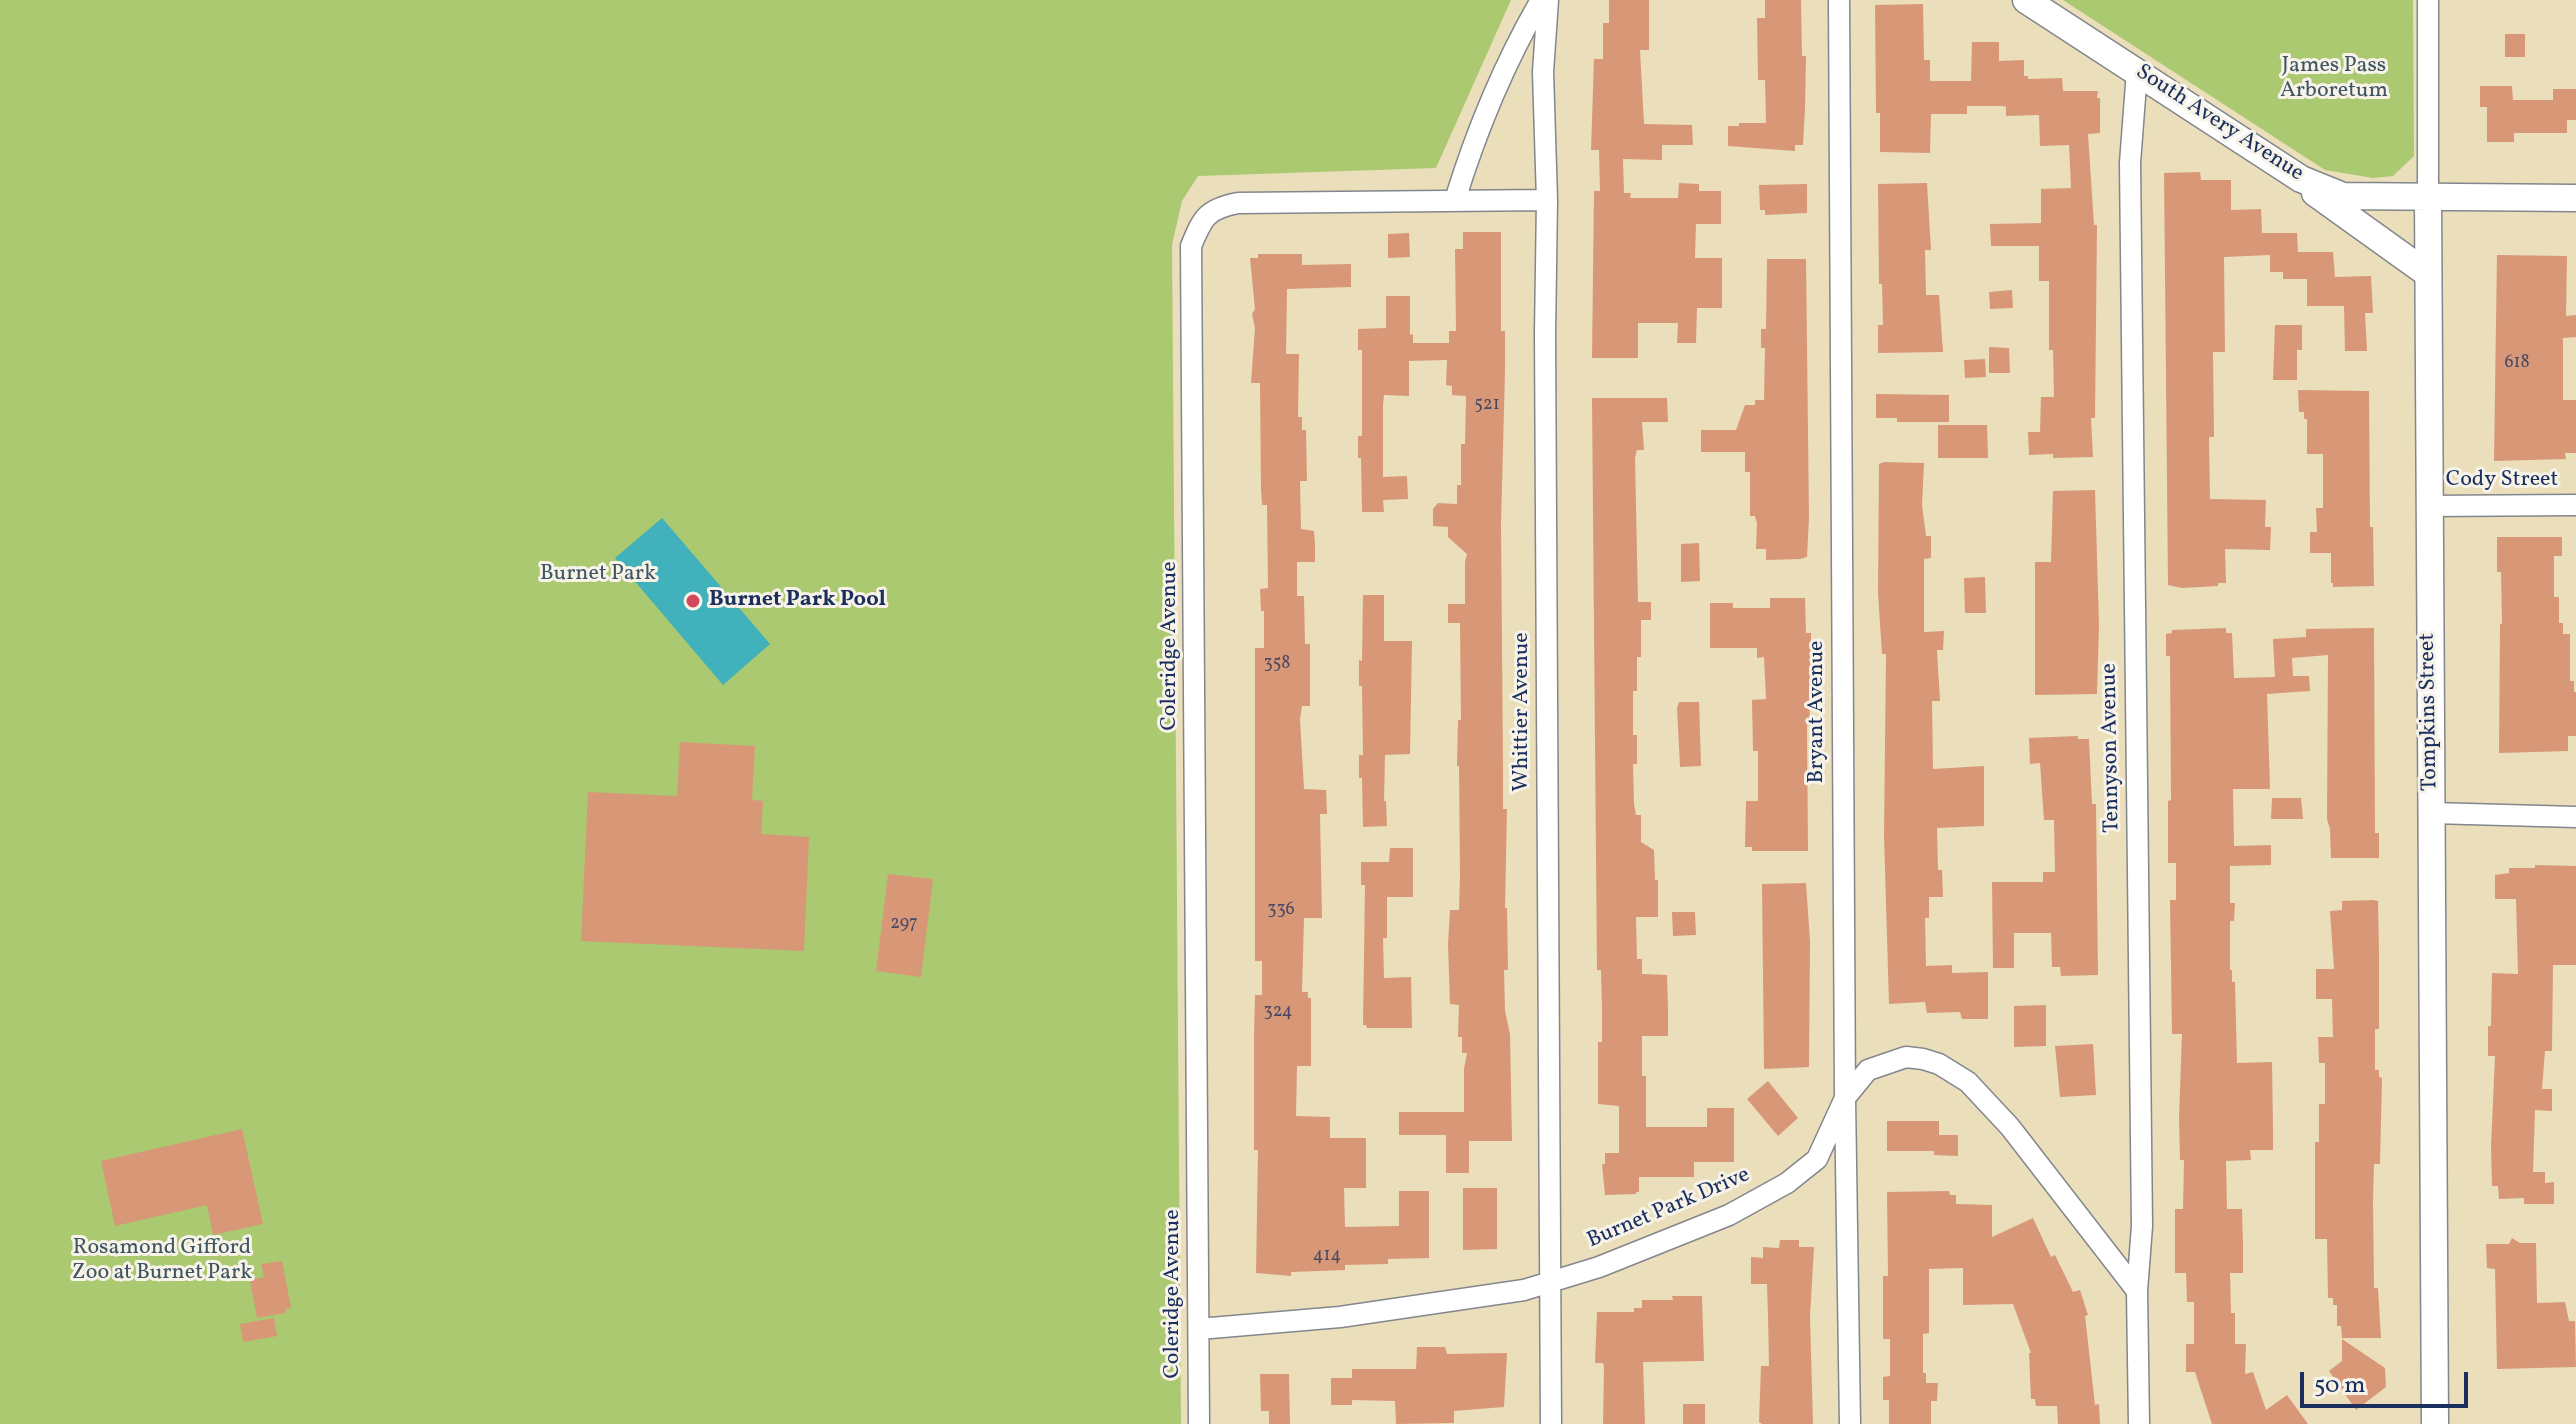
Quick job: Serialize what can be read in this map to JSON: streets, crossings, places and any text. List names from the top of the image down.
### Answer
{
  "streets": {
    "street": [
      "South Avery Avenue",
      "Cody Street",
      "Coleridge Avenue",
      "Whittier Avenue",
      "Bryant Avenue",
      "Tompkins Street",
      "Tennyson Avenue",
      "Burnet Park Drive"
    ]
  },
  "crossings": [
    ["South Avery Avenue", "Tompkins Street"],
    ["South Avery Avenue", "Tennyson Avenue"],
    ["Cody Street", "Tompkins Street"],
    ["Coleridge Avenue", "Whittier Avenue"],
    ["Coleridge Avenue", "Burnet Park Drive"],
    ["Whittier Avenue", "Burnet Park Drive"],
    ["Bryant Avenue", "Burnet Park Drive"],
    ["Tennyson Avenue", "Burnet Park Drive"]
  ],
  "parks": ["James Pass Arboretum", "Burnet Park", "Rosamond Gifford Zoo at Burnet Park"],
  "places": ["Burnet Park Pool"],
  "house_numbers": [
    "618",
    "521",
    "358",
    "336",
    "297",
    "324",
    "414"
  ],
  "scale_bar": "50 m"
}
